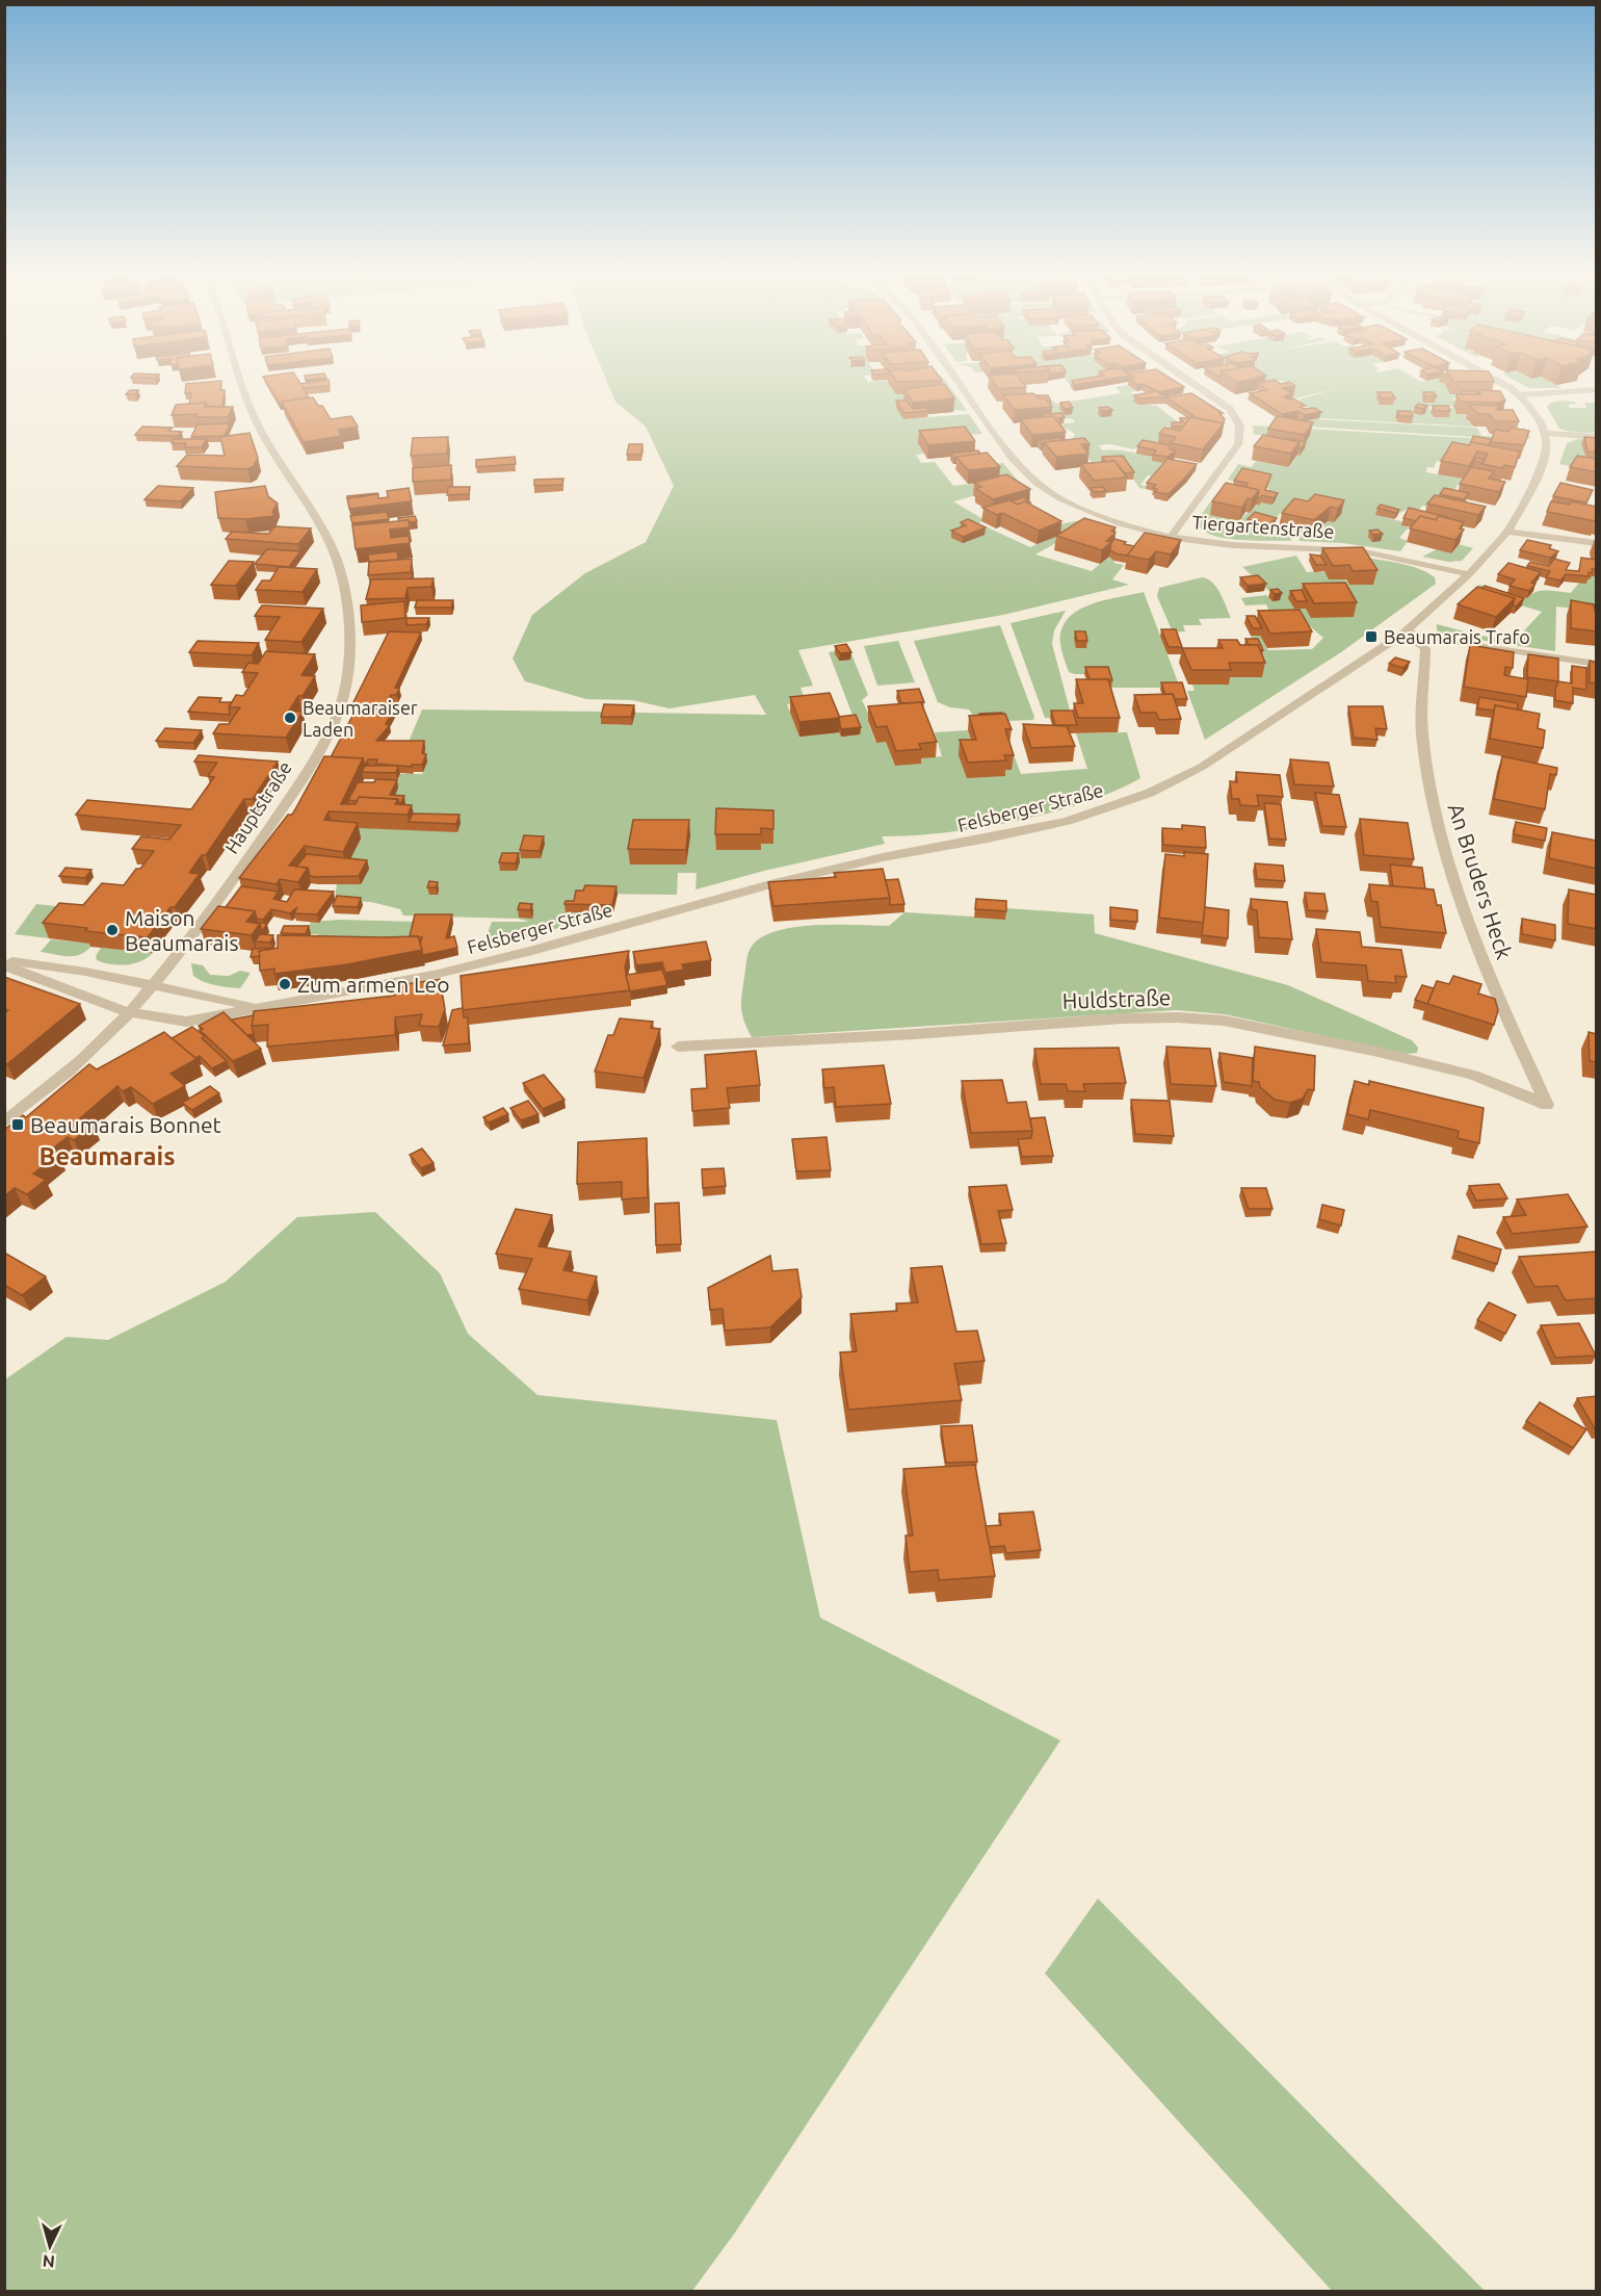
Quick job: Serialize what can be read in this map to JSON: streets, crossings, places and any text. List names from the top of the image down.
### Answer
{
  "streets": {
    "street": [
      "Tiergartenstraße",
      "Hauptstraße",
      "Felsberger Straße",
      "An Bruders Heck",
      "Huldstraße"
    ]
  },
  "crossings": [
    ["Tiergartenstraße", "Felsberger Straße"],
    ["Hauptstraße", "Felsberger Straße"],
    ["Felsberger Straße", "An Bruders Heck"],
    ["An Bruders Heck", "Huldstraße"]
  ],
  "districts": ["Beaumarais"],
  "places": {
    "transit": ["Beaumarais Trafo", "Beaumarais Bonnet"],
    "other": ["Beaumaraiser Laden", "Maison Beaumarais", "Zum armen Leo"]
  },
  "north": "bottom"
}
